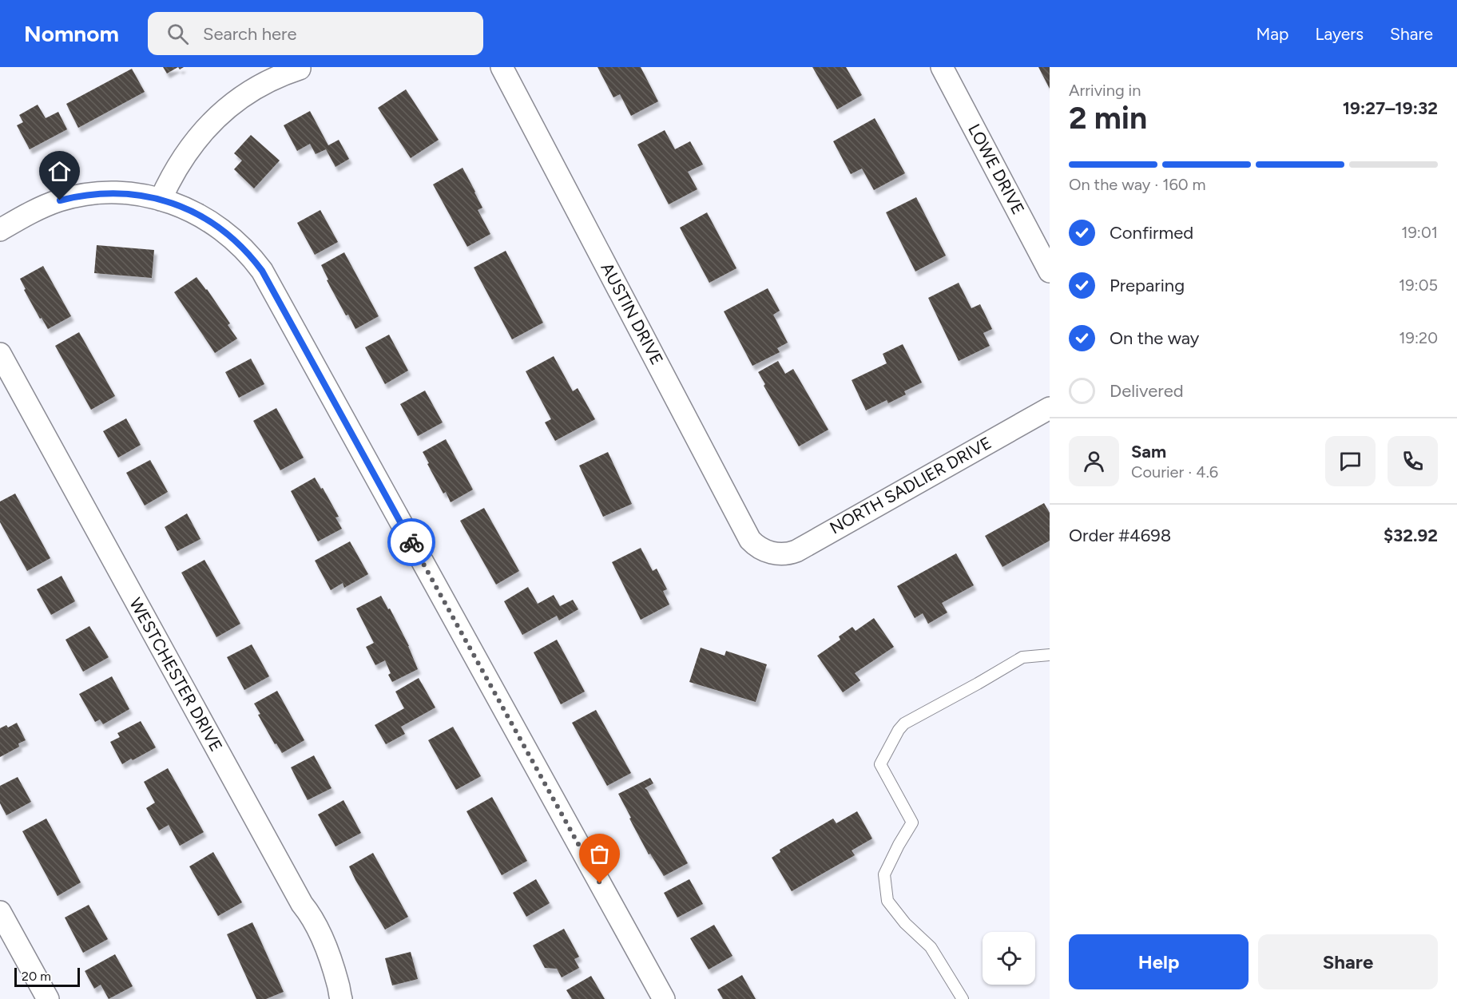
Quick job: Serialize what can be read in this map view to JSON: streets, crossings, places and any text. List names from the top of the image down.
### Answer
{
  "streets": {
    "street": [
      "LOWE DRIVE",
      "AUSTIN DRIVE",
      "NORTH SADLIER DRIVE",
      "WESTCHESTER DRIVE"
    ]
  },
  "crossings": [
    ["AUSTIN DRIVE", "NORTH SADLIER DRIVE"]
  ],
  "scale_bar": "20 m",
  "page": {
    "header": "Nomnom",
    "search": "Search here",
    "nav": ["Map", "Layers", "Share"],
    "heading": ["2 min", "Arriving in", "19:27–19:32"],
    "panel": [
      "Sam",
      "Courier · 4.6",
      "Order #4698",
      "$32.92"
    ],
    "bar": "On the way · 160 m",
    "list": [
      ["Confirmed", "19:01"],
      ["Preparing", "19:05"],
      ["On the way", "19:20"],
      "Delivered"
    ],
    "buttons": ["Help", "Share"],
    "scale": "20 m"
  }
}
